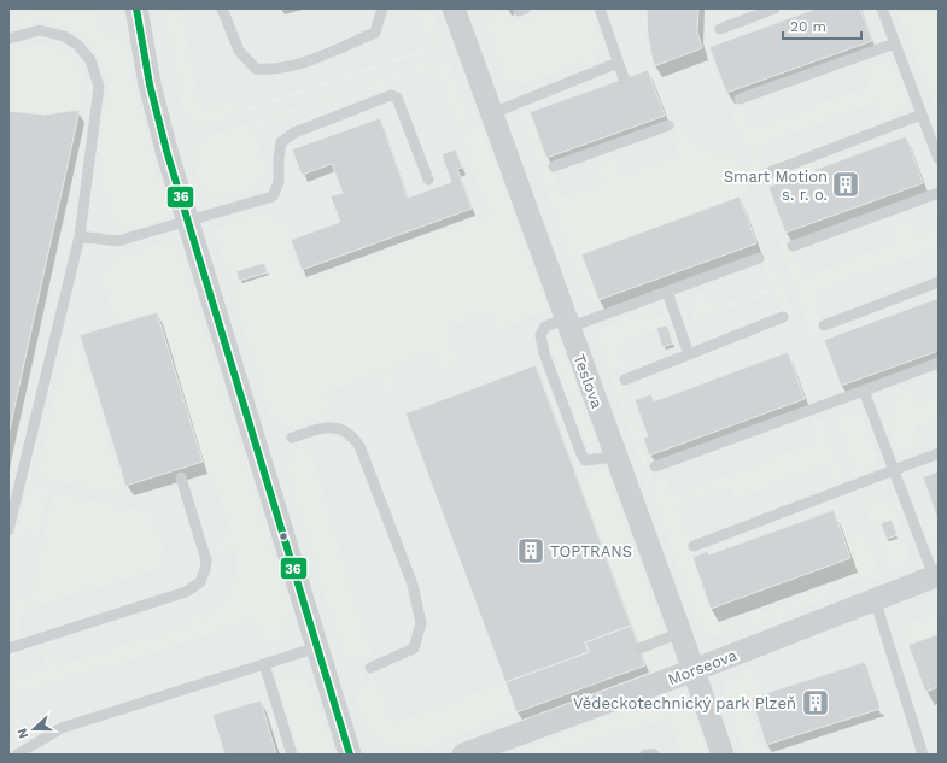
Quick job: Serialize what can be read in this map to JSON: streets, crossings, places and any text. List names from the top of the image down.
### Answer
{
  "streets": {
    "street": ["Teslova", "Morseova"]
  },
  "crossings": [
    ["Teslova", "Morseova"]
  ],
  "places": {
    "building": ["Smart Motion s. r. o.", "TOPTRANS", "Vědeckotechnický park Plzeň"]
  },
  "lines": ["transit line 36"],
  "scale_bar": "20 m",
  "north": "left"
}
